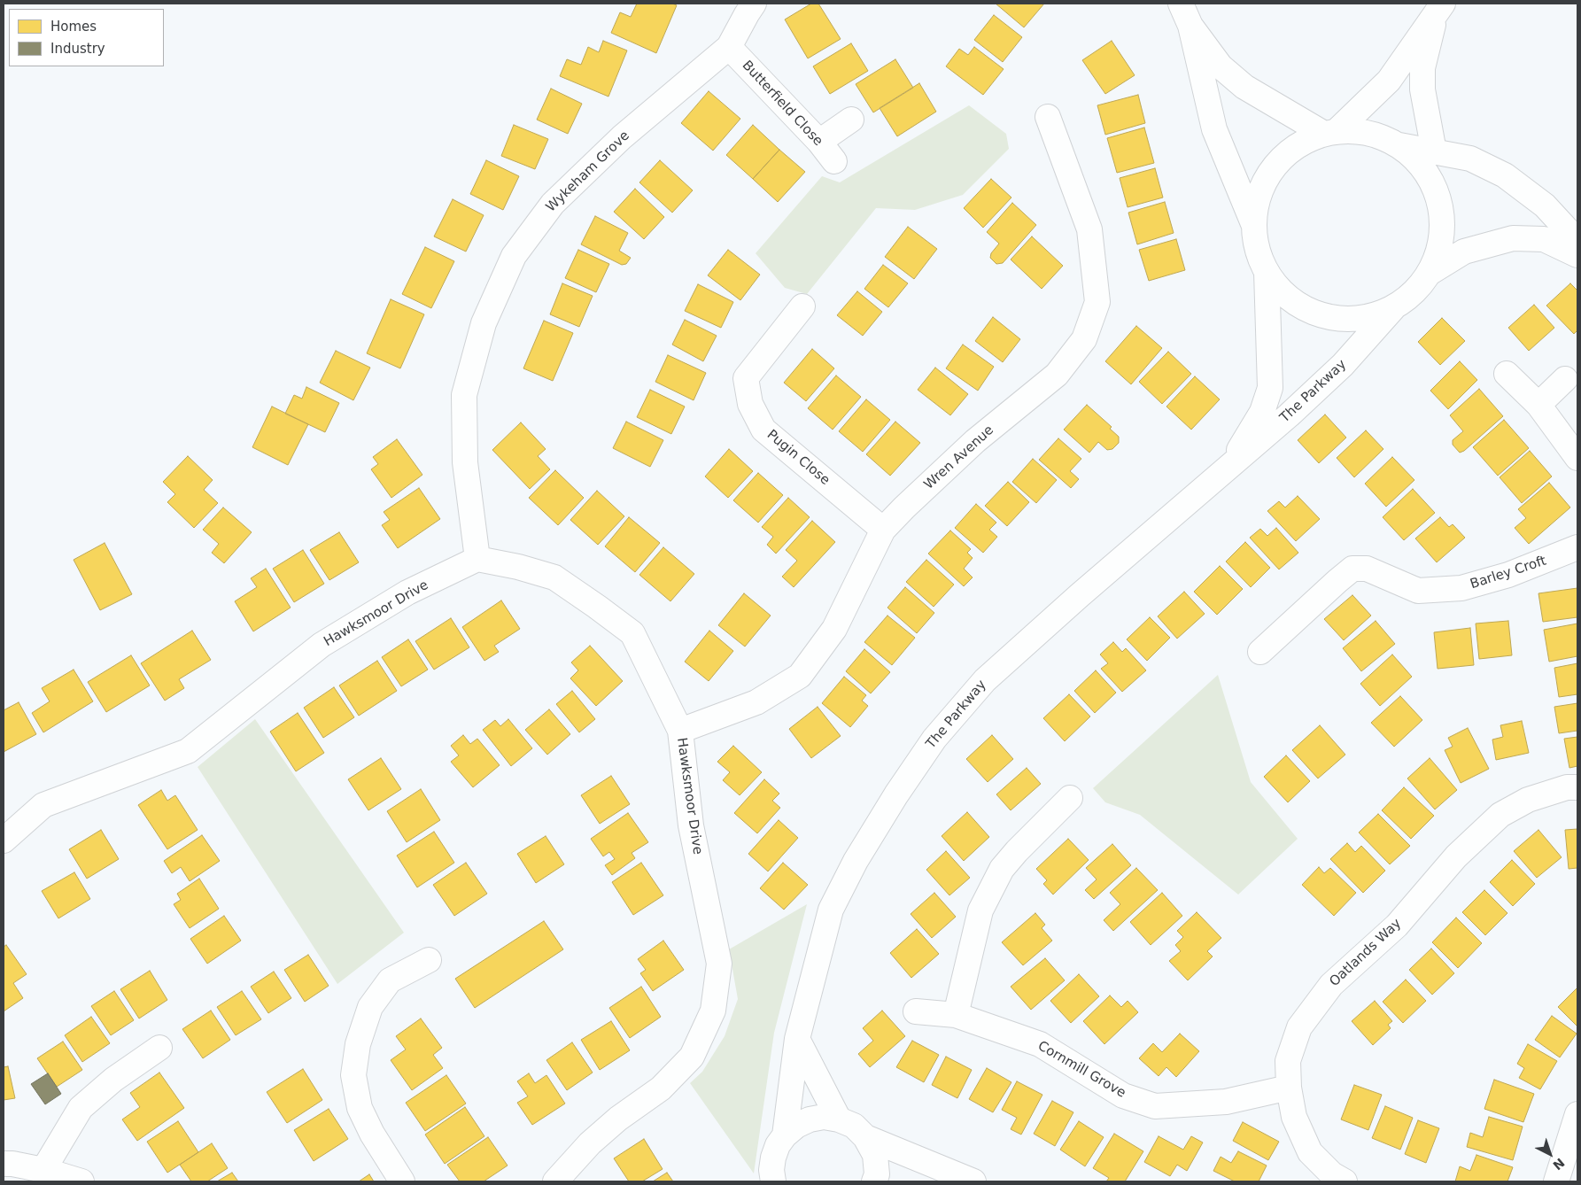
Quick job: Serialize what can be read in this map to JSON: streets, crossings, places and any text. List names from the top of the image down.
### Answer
{
  "streets": {
    "street": [
      "Butterfield Close",
      "Wykeham Grove",
      "The Parkway",
      "Pugin Close",
      "Wren Avenue",
      "Barley Croft",
      "Hawksmoor Drive",
      "Oatlands Way",
      "Cornmill Grove"
    ]
  },
  "crossings": [
    ["Butterfield Close", "Wykeham Grove"],
    ["Wykeham Grove", "Hawksmoor Drive"],
    ["Pugin Close", "Wren Avenue"],
    ["Wren Avenue", "Hawksmoor Drive"],
    ["Oatlands Way", "Cornmill Grove"]
  ],
  "legend": ["Homes", "Industry"],
  "north": "bottom right"
}
